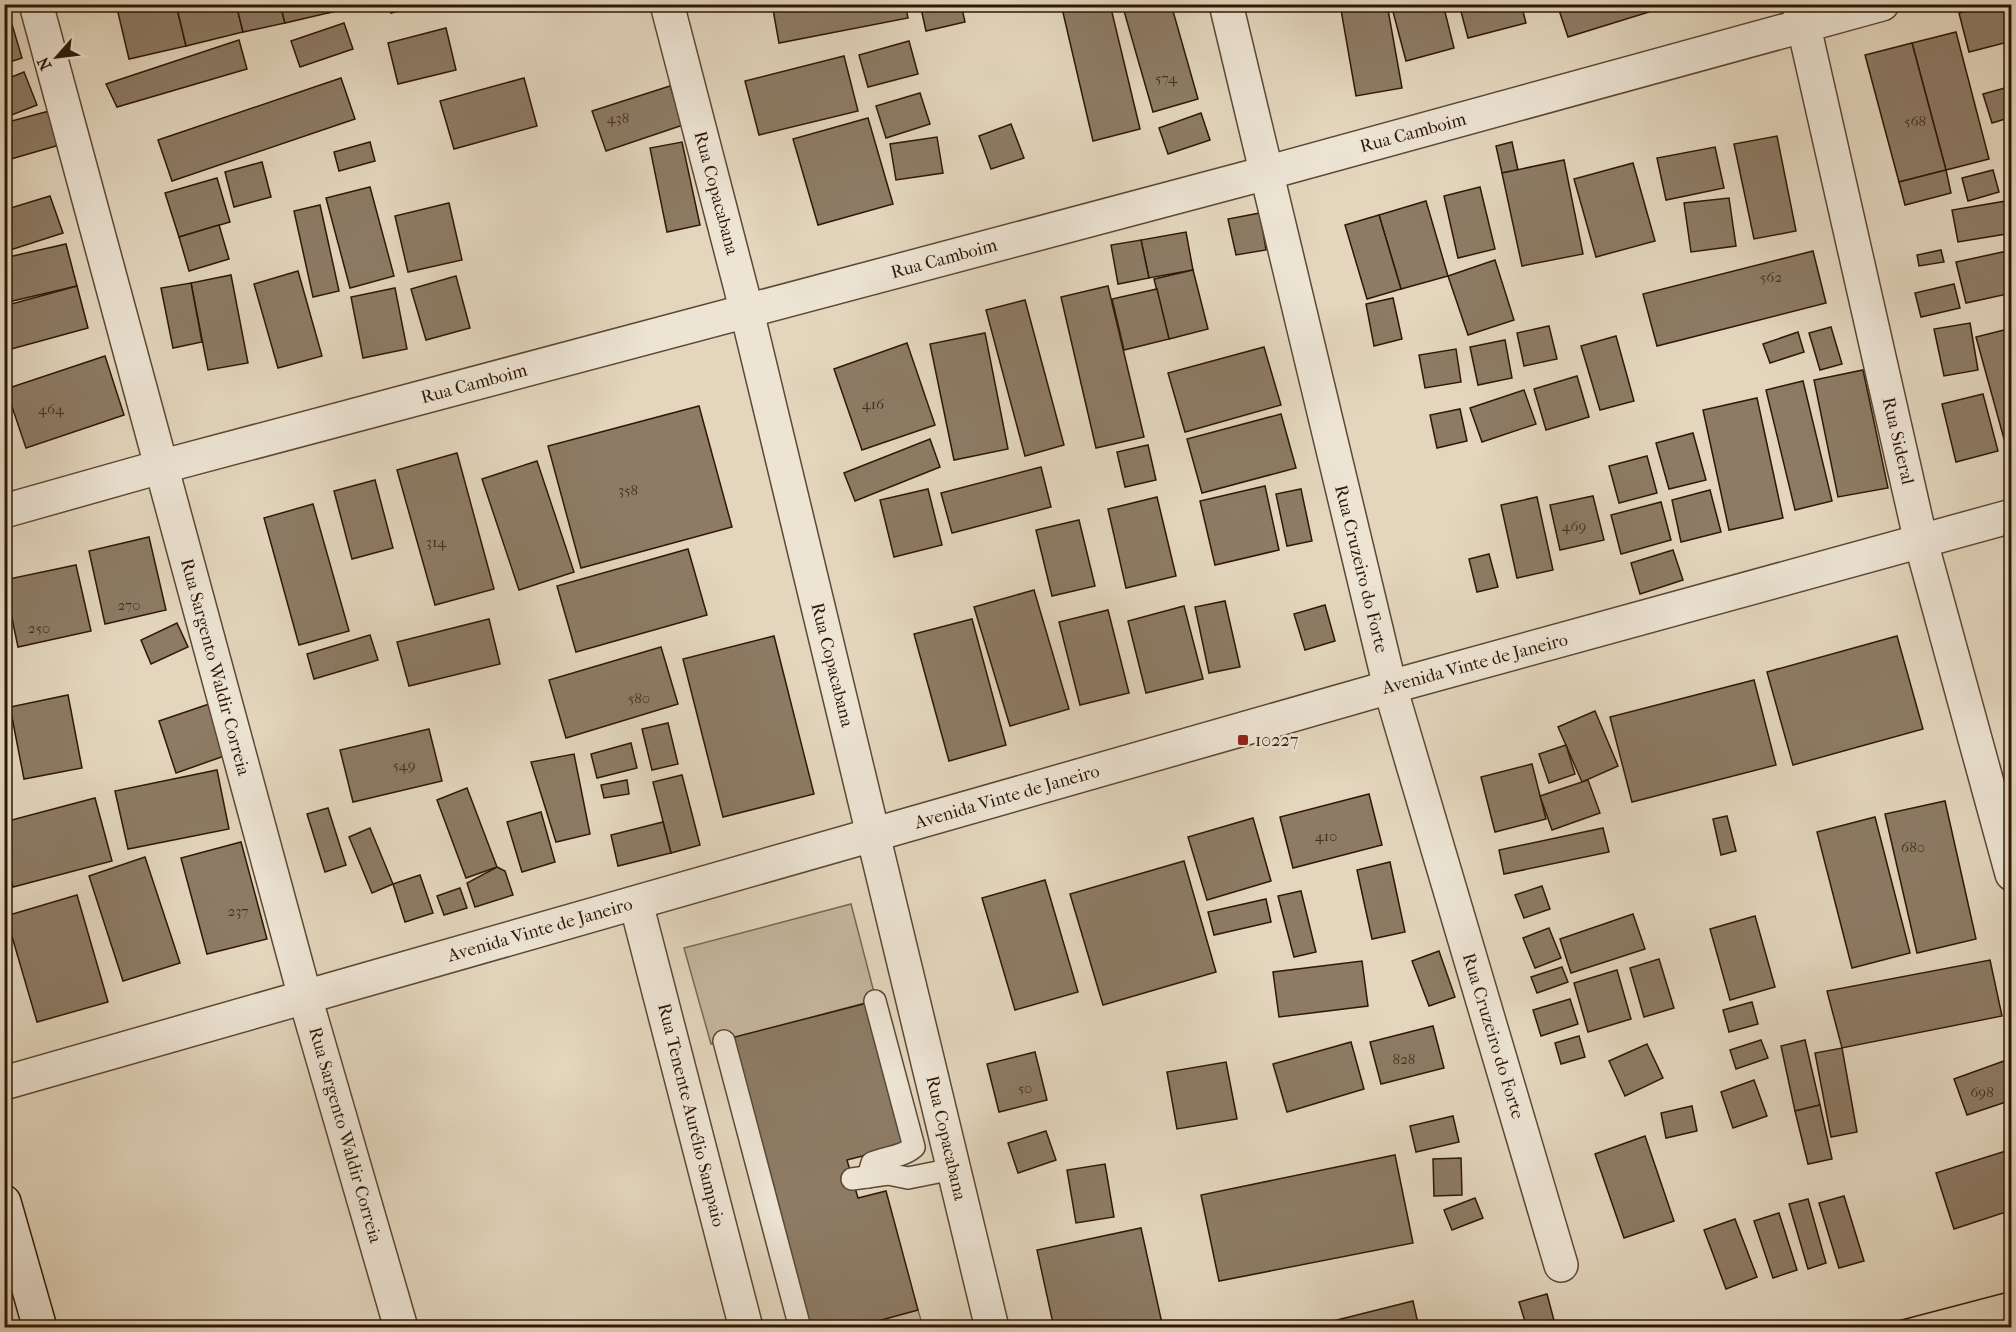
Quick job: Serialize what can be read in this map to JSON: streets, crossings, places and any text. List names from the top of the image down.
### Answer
{
  "streets": {
    "street": [
      "Rua Camboim",
      "Rua Copacabana",
      "Rua Sideral",
      "Rua Cruzeiro do Forte",
      "Avenida Vinte de Janeiro",
      "Rua Sargento Waldir Correia",
      "Rua Tenente Aurélio Sampaio"
    ]
  },
  "crossings": [
    ["Rua Camboim", "Rua Copacabana"],
    ["Rua Camboim", "Rua Sideral"],
    ["Rua Camboim", "Rua Cruzeiro do Forte"],
    ["Rua Camboim", "Rua Sargento Waldir Correia"],
    ["Rua Copacabana", "Avenida Vinte de Janeiro"],
    ["Rua Sideral", "Avenida Vinte de Janeiro"],
    ["Rua Cruzeiro do Forte", "Avenida Vinte de Janeiro"],
    ["Avenida Vinte de Janeiro", "Rua Sargento Waldir Correia"],
    ["Avenida Vinte de Janeiro", "Rua Tenente Aurélio Sampaio"]
  ],
  "places": {
    "transit": ["10227"]
  },
  "house_numbers": [
    "574",
    "438",
    "568",
    "562",
    "416",
    "464",
    "358",
    "469",
    "314",
    "270",
    "250",
    "580",
    "549",
    "410",
    "680",
    "237",
    "828",
    "50",
    "698"
  ],
  "north": "bottom left"
}
